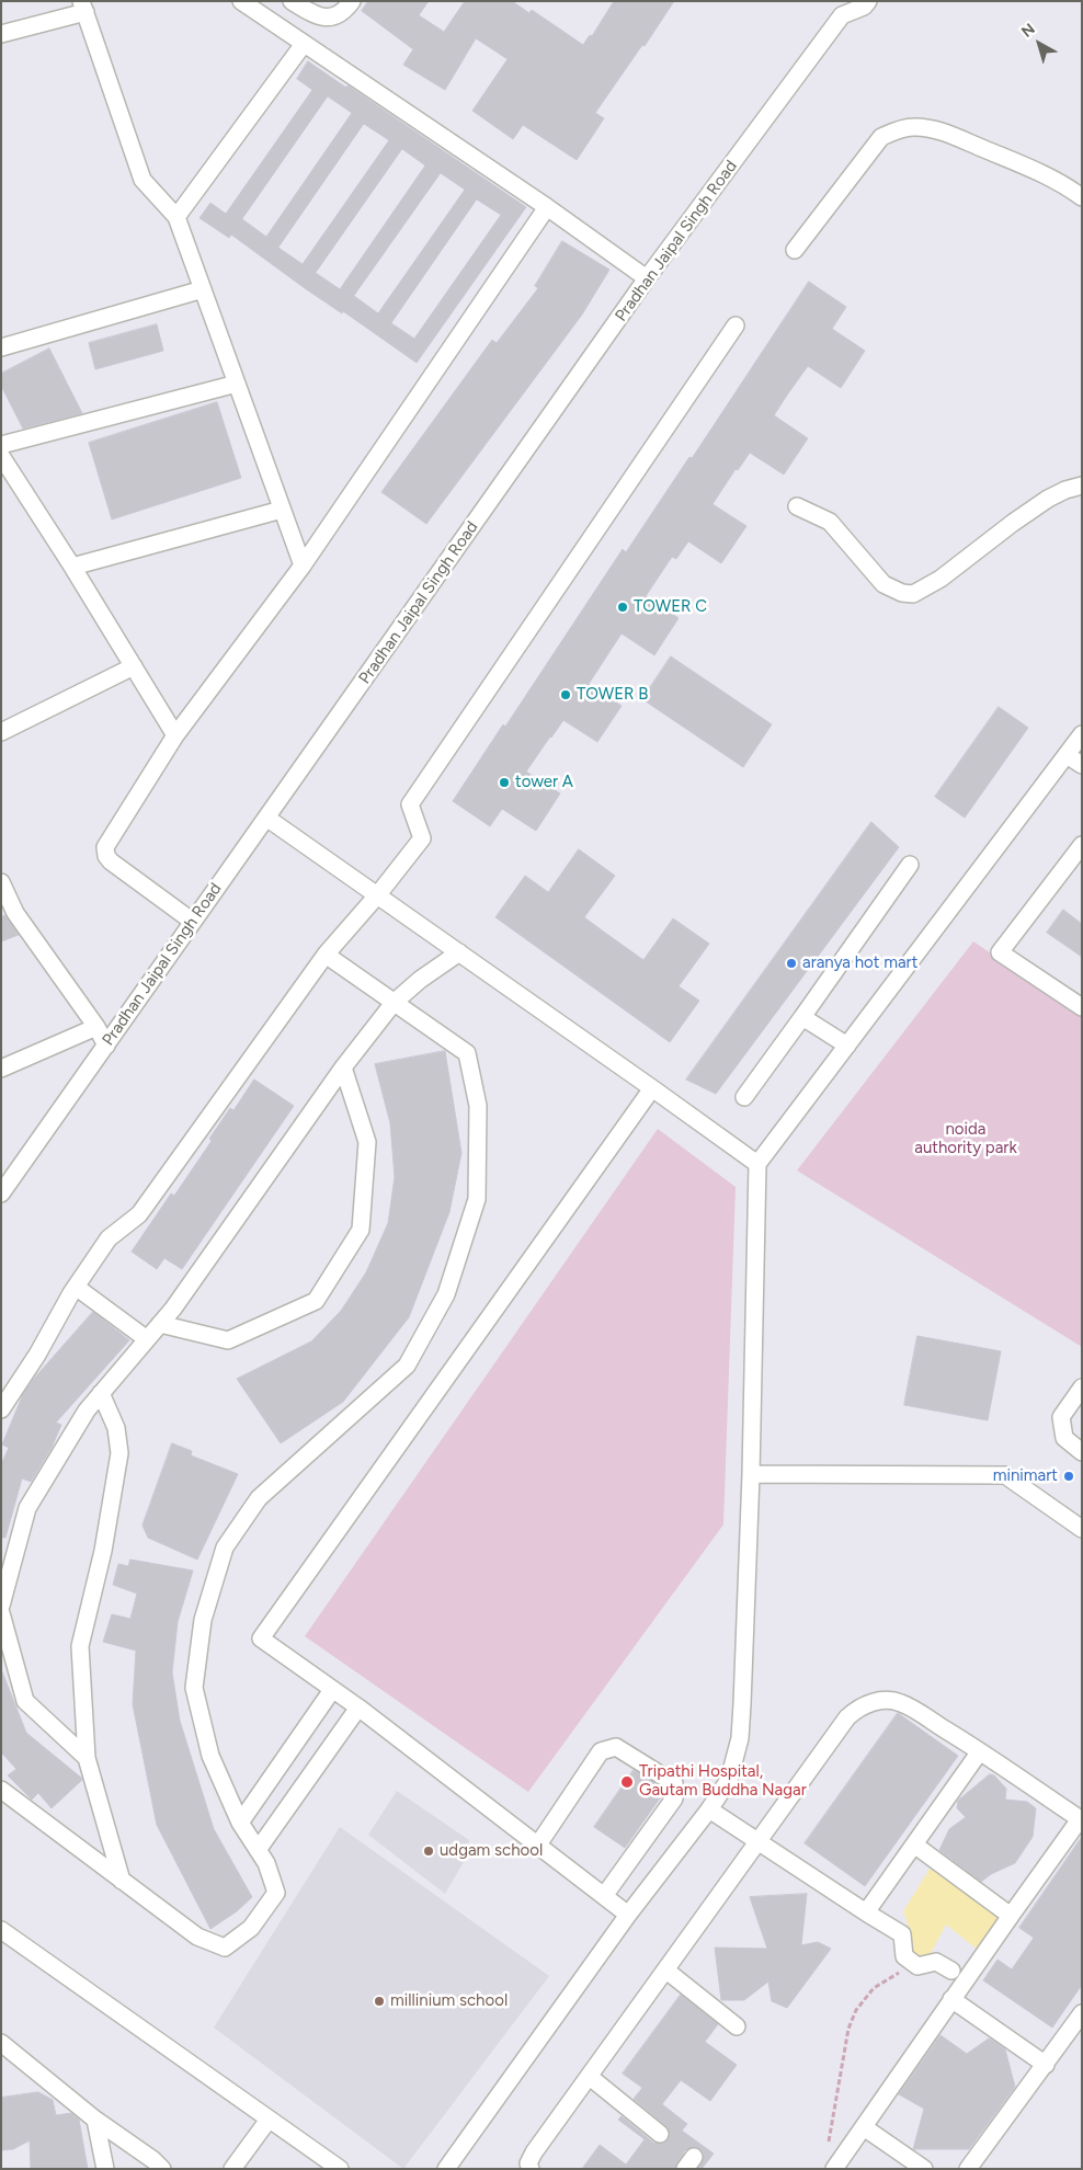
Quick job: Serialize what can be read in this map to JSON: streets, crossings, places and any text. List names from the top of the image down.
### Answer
{
  "streets": {
    "street": ["Pradhan Jaipal Singh Road"]
  },
  "parks": ["noida authority park"],
  "places": [
    "TOWER C",
    "TOWER B",
    "tower A",
    "aranya hot mart",
    "minimart",
    "Tripathi Hospital, Gautam Buddha Nagar",
    "udgam school",
    "millinium school"
  ],
  "north": "top left"
}
